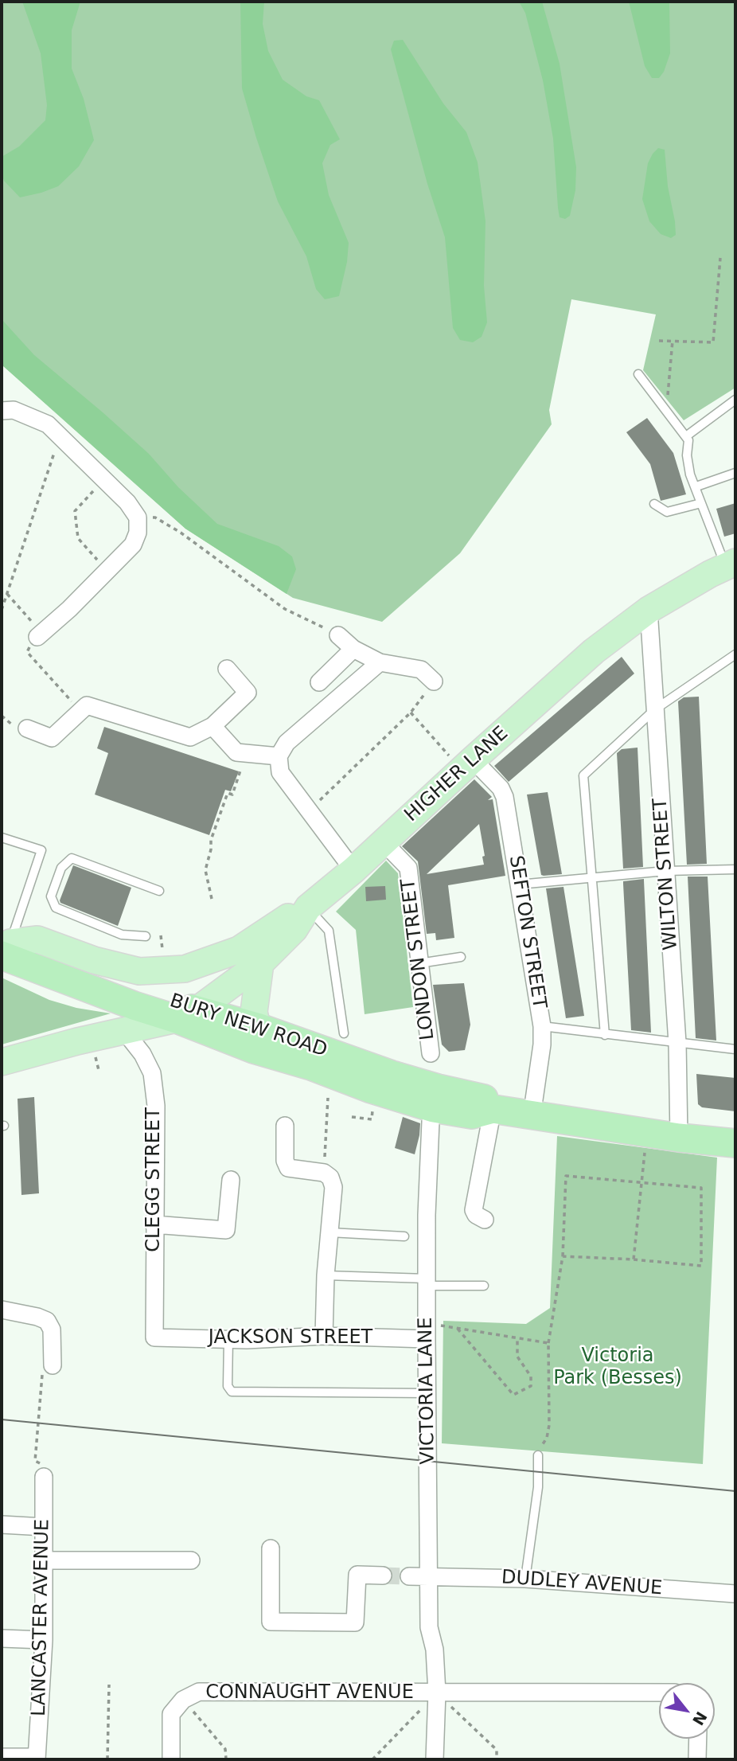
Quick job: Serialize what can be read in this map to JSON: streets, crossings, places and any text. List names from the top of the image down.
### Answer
{
  "streets": {
    "highway": ["BURY NEW ROAD"],
    "main road": ["HIGHER LANE"],
    "street": [
      "WILTON STREET",
      "SEFTON STREET",
      "LONDON STREET",
      "CLEGG STREET",
      "JACKSON STREET",
      "VICTORIA LANE",
      "DUDLEY AVENUE",
      "LANCASTER AVENUE",
      "CONNAUGHT AVENUE"
    ]
  },
  "crossings": [
    ["HIGHER LANE", "WILTON STREET"],
    ["HIGHER LANE", "SEFTON STREET"],
    ["HIGHER LANE", "LONDON STREET"],
    ["HIGHER LANE", "BURY NEW ROAD"],
    ["WILTON STREET", "BURY NEW ROAD"],
    ["SEFTON STREET", "BURY NEW ROAD"],
    ["BURY NEW ROAD", "VICTORIA LANE"],
    ["CLEGG STREET", "JACKSON STREET"],
    ["JACKSON STREET", "VICTORIA LANE"],
    ["VICTORIA LANE", "DUDLEY AVENUE"],
    ["VICTORIA LANE", "CONNAUGHT AVENUE"]
  ],
  "parks": ["Victoria Park (Besses)"],
  "north": "bottom right"
}
